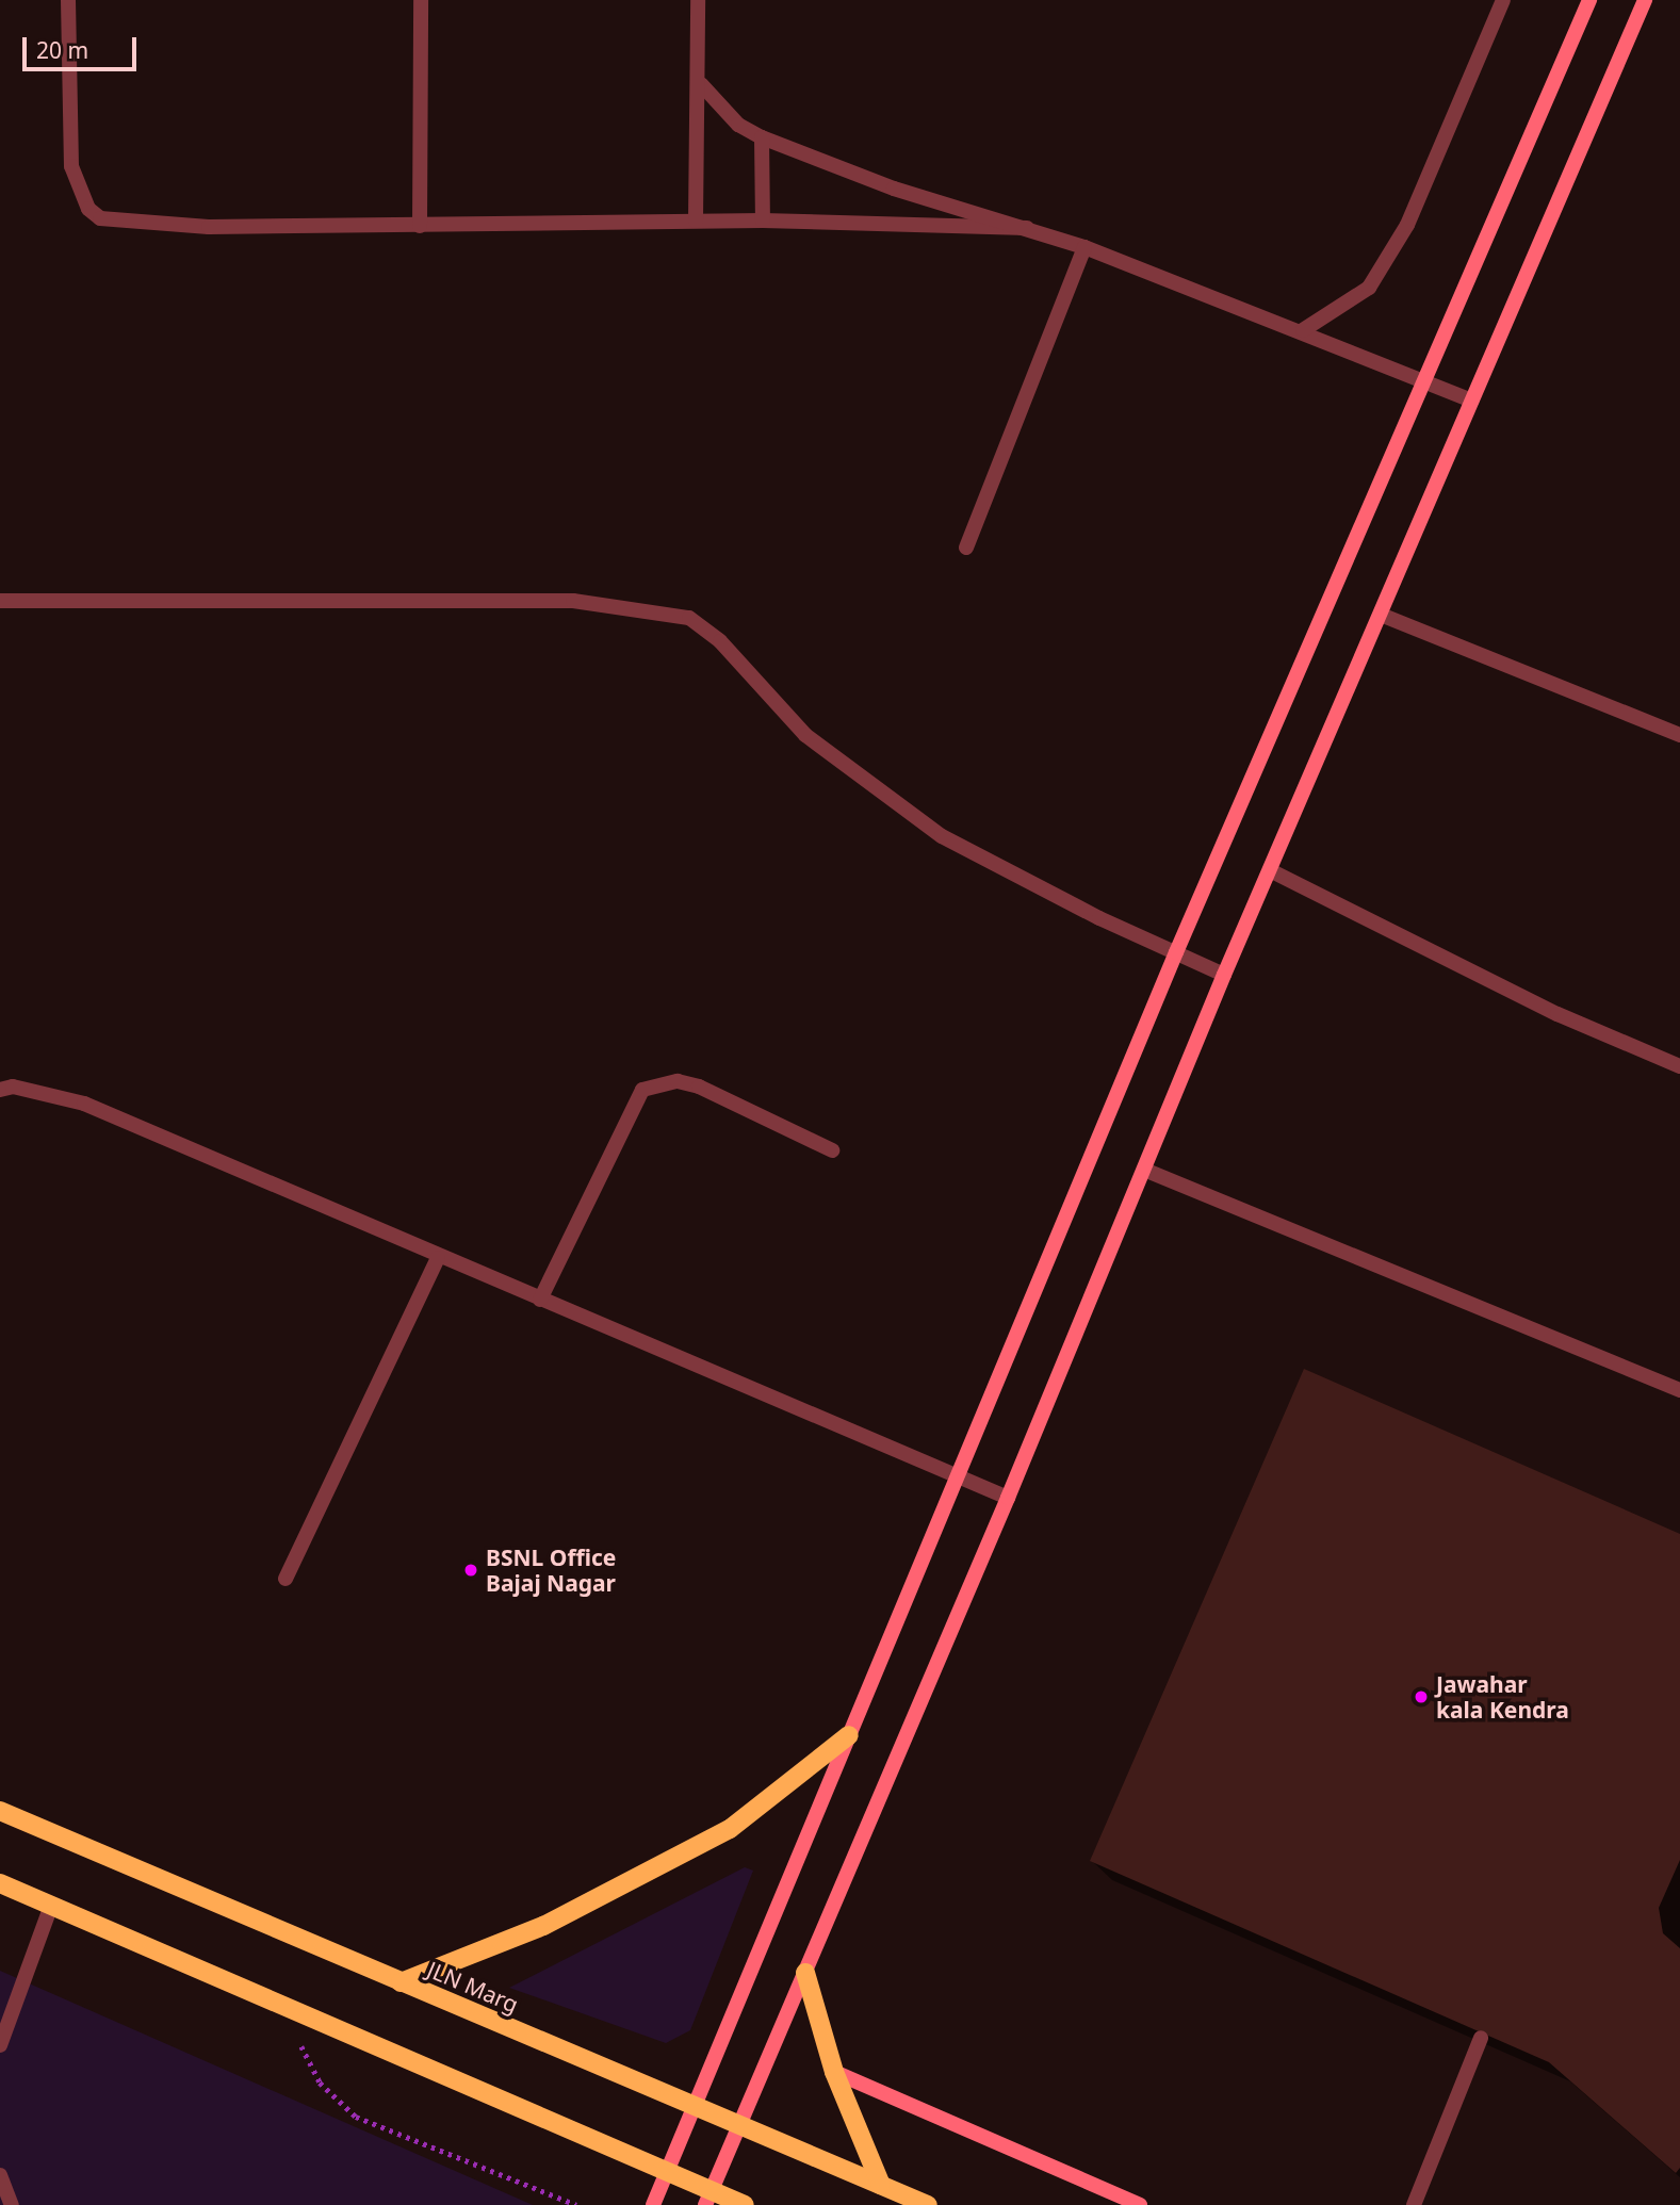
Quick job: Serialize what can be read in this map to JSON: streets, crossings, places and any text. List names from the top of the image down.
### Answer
{
  "streets": {
    "main road": ["JLN Marg"]
  },
  "places": ["BSNL Office Bajaj Nagar", "Jawahar kala Kendra"],
  "scale_bar": "20 m"
}
